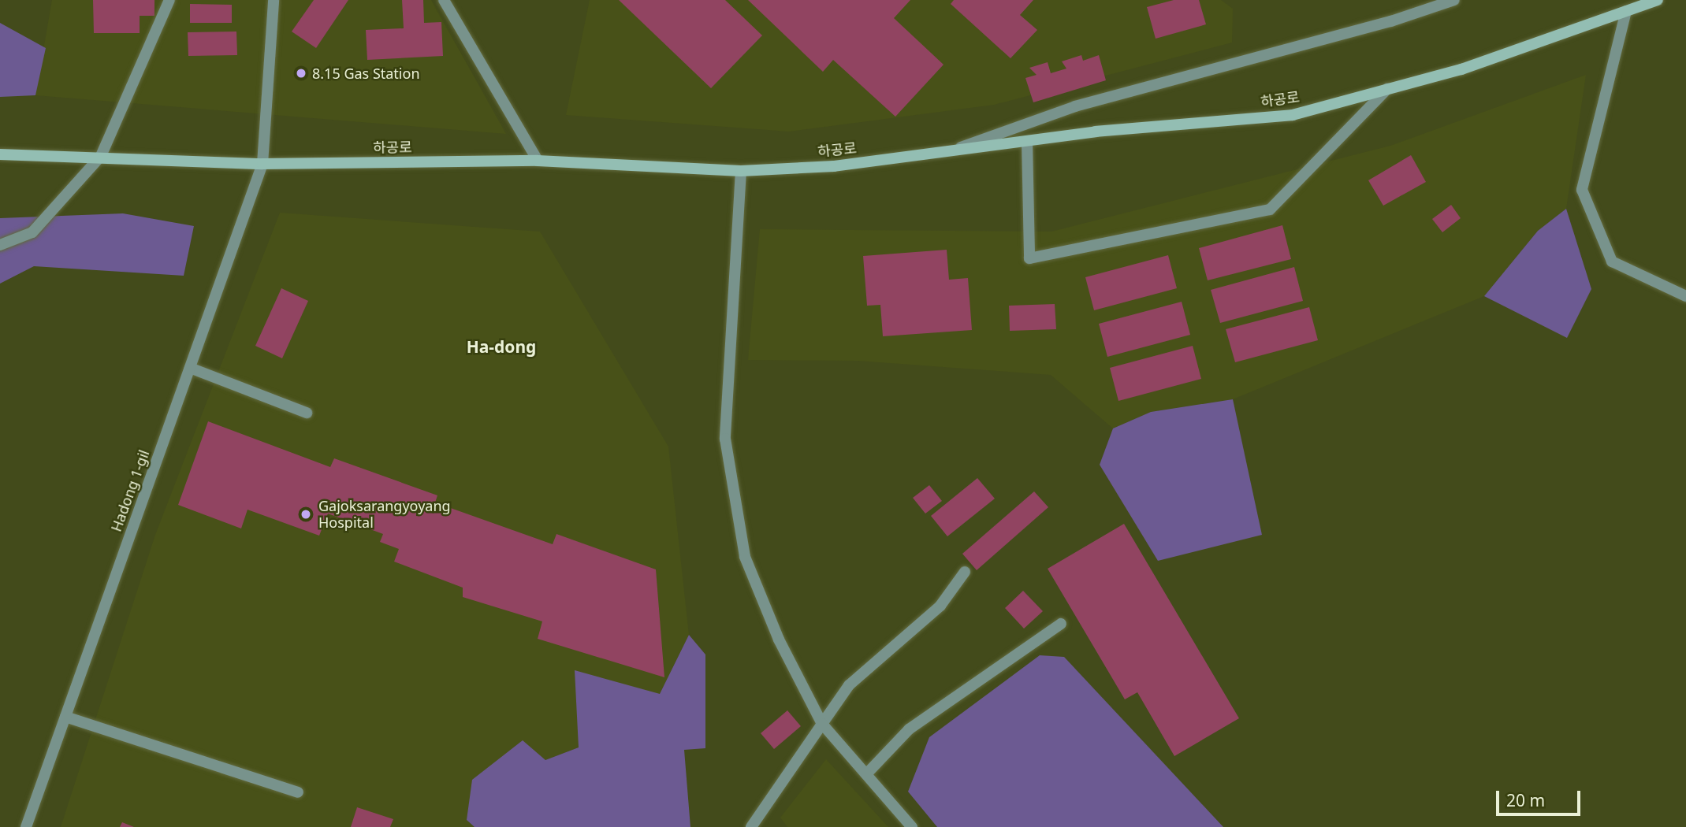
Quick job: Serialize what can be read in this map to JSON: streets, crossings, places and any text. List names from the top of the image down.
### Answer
{
  "streets": {
    "main road": ["하공로"],
    "street": ["Hadong 1-gil"]
  },
  "crossings": [
    ["하공로", "Hadong 1-gil"]
  ],
  "districts": ["Ha-dong"],
  "places": ["8.15 Gas Station", "Gajoksarangyoyang Hospital"],
  "scale_bar": "20 m"
}
